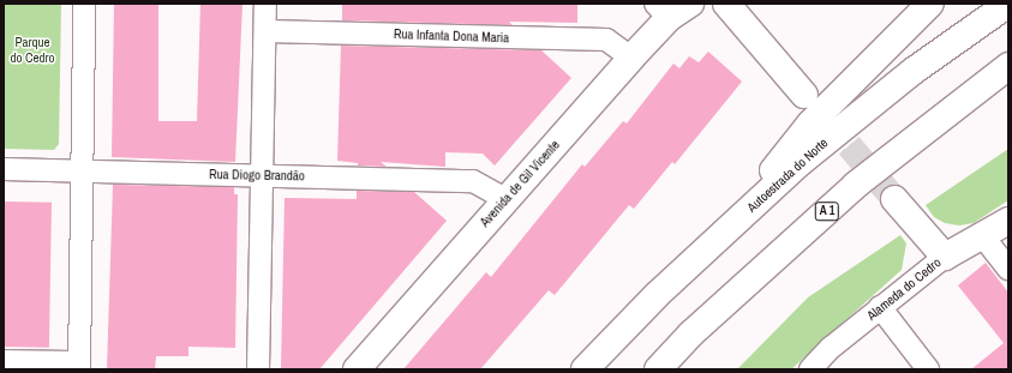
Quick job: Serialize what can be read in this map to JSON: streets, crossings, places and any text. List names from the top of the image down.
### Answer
{
  "streets": {
    "main road": [
      "Autoestrada do Norte",
      "Avenida de Gil Vicente",
      "A 1",
      "Alameda do Cedro"
    ],
    "street": ["Rua Infanta Dona Maria", "Rua Diogo Brandão"]
  },
  "crossings": [
    ["Rua Infanta Dona Maria", "Avenida de Gil Vicente"],
    ["Rua Diogo Brandão", "Avenida de Gil Vicente"]
  ],
  "parks": ["Parque do Cedro"]
}
